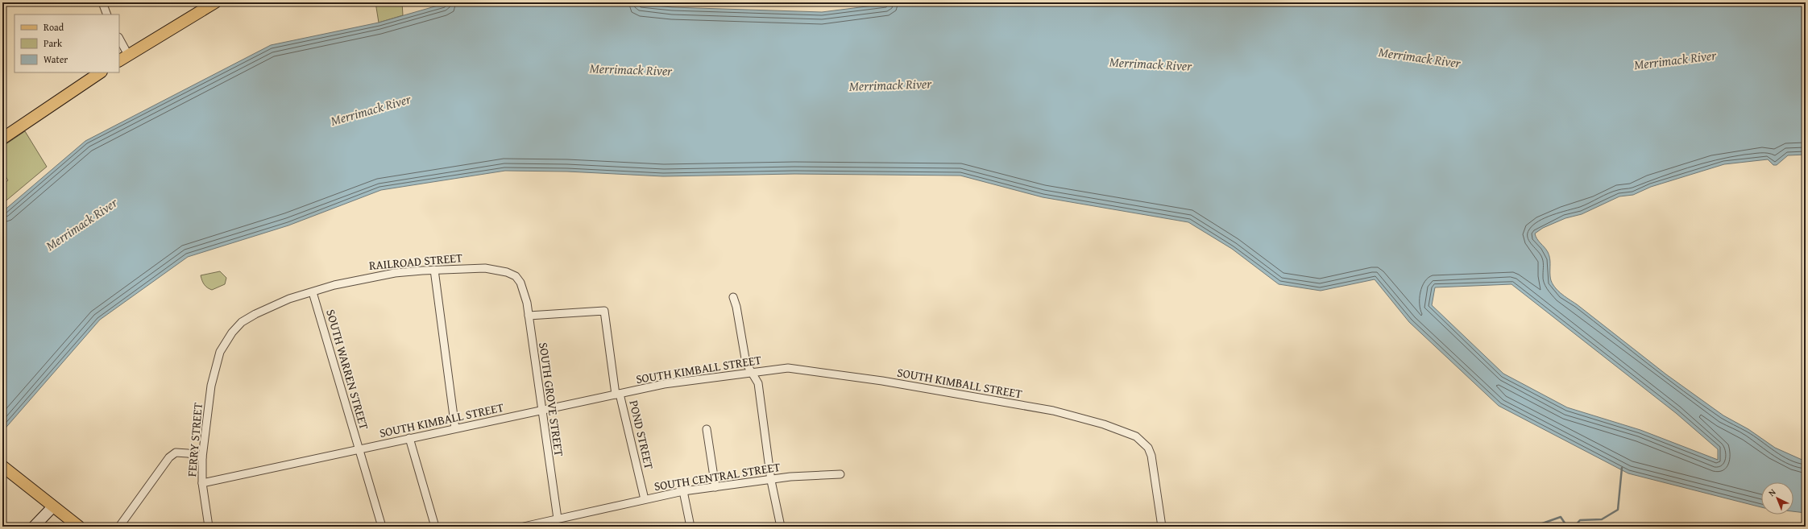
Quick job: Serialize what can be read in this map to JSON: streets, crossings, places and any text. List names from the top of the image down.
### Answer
{
  "streets": {
    "street": [
      "RAILROAD STREET",
      "SOUTH WARREN STREET",
      "SOUTH KIMBALL STREET",
      "SOUTH GROVE STREET",
      "POND STREET",
      "FERRY STREET",
      "SOUTH CENTRAL STREET"
    ]
  },
  "crossings": [
    ["RAILROAD STREET", "SOUTH WARREN STREET"],
    ["RAILROAD STREET", "SOUTH GROVE STREET"],
    ["RAILROAD STREET", "FERRY STREET"],
    ["SOUTH WARREN STREET", "SOUTH KIMBALL STREET"],
    ["SOUTH KIMBALL STREET", "SOUTH GROVE STREET"],
    ["SOUTH KIMBALL STREET", "POND STREET"],
    ["SOUTH KIMBALL STREET", "FERRY STREET"],
    ["SOUTH GROVE STREET", "POND STREET"],
    ["SOUTH GROVE STREET", "SOUTH CENTRAL STREET"],
    ["POND STREET", "SOUTH CENTRAL STREET"]
  ],
  "water": ["Merrimack River"],
  "legend": ["Road", "Park", "Water"],
  "north": "top left"
}
